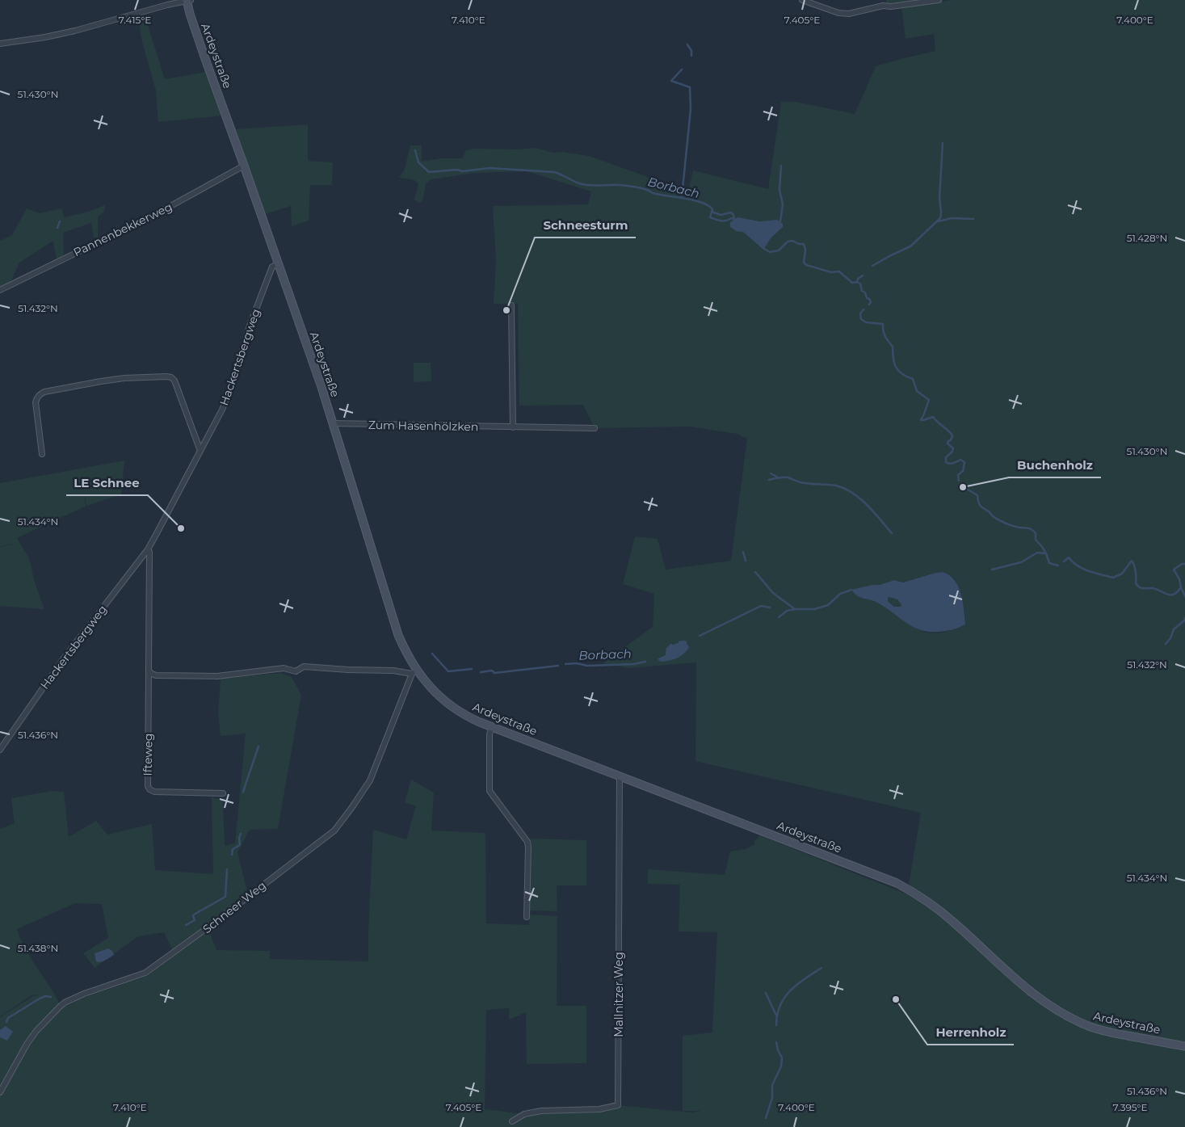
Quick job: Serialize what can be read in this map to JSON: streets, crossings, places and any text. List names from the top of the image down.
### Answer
{
  "streets": {
    "main road": ["Ardeystraße"],
    "street": [
      "Pannenbekkerweg",
      "Hackertsbergweg",
      "Zum Hasenhölzken",
      "Ifteweg",
      "Schneer Weg",
      "Mallnitzer Weg"
    ]
  },
  "crossings": [
    ["Ardeystraße", "Pannenbekkerweg"],
    ["Ardeystraße", "Hackertsbergweg"],
    ["Ardeystraße", "Zum Hasenhölzken"],
    ["Ardeystraße", "Schneer Weg"],
    ["Ardeystraße", "Mallnitzer Weg"]
  ],
  "water": ["Borbach"],
  "places": [
    "Schneesturm",
    "Buchenholz",
    "LE Schnee",
    "Herrenholz"
  ],
  "coordinates": [
    "7.415°E",
    "7.410°E",
    "7.405°E",
    "7.400°E",
    "51.430°N",
    "51.428°N",
    "51.432°N",
    "51.434°N",
    "51.436°N",
    "51.438°N",
    "7.395°E"
  ]
}
